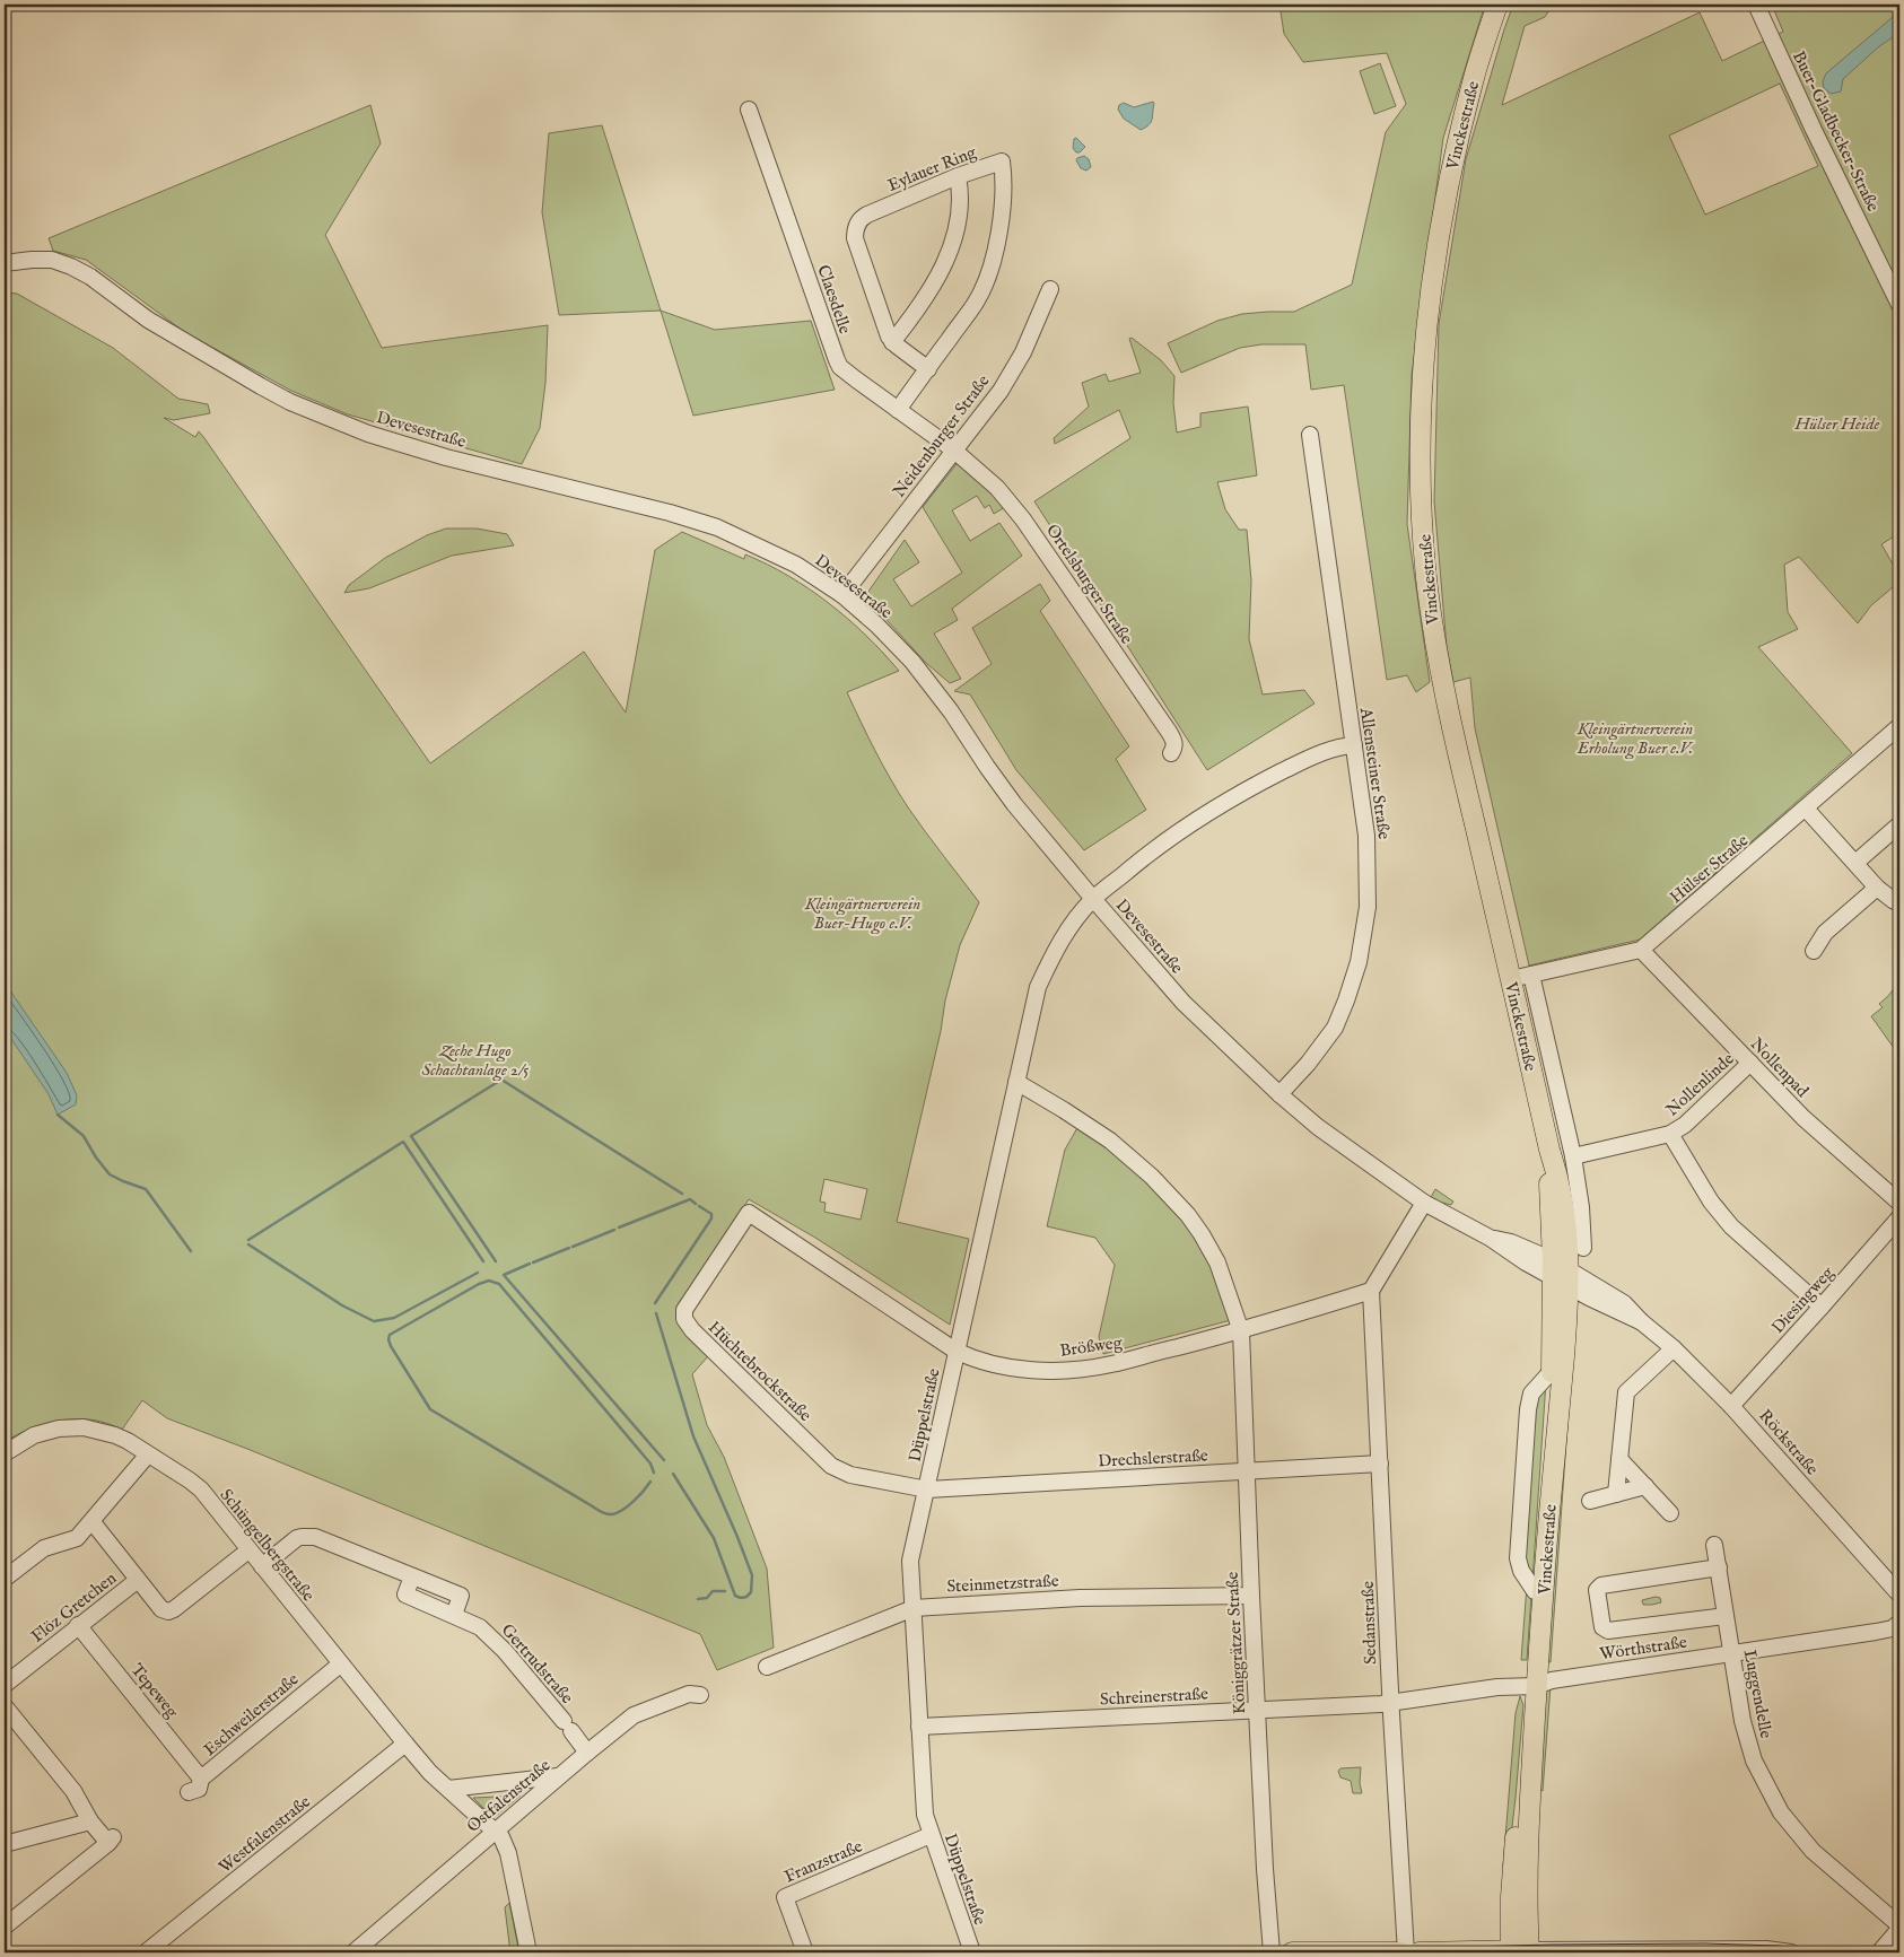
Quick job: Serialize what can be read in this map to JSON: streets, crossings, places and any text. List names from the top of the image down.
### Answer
{
  "streets": {
    "main road": ["Vinckestraße"],
    "street": [
      "Buer-Gladbecker-Straße",
      "Eylauer Ring",
      "Claesdelle",
      "Devesestraße",
      "Neidenburger Straße",
      "Ortelsburger Straße",
      "Allensteiner Straße",
      "Hülser Straße",
      "Nollenpad",
      "Nollenlinde",
      "Diesingweg",
      "Brößweg",
      "Hüchtebrockstraße",
      "Düppelstraße",
      "Röckstraße",
      "Drechslerstraße",
      "Schüngelbergstraße",
      "Steinmetzstraße",
      "Flöz Gretchen",
      "Sedanstraße",
      "Königgrätzer Straße",
      "Wörthstraße",
      "Gertrudstraße",
      "Tepeweg",
      "Luggendelle",
      "Schreinerstraße",
      "Eschweilerstraße",
      "Ostfalenstraße",
      "Westfalenstraße",
      "Franzstraße"
    ]
  },
  "crossings": [
    ["Vinckestraße", "Devesestraße"],
    ["Vinckestraße", "Hülser Straße"],
    ["Vinckestraße", "Nollenlinde"],
    ["Vinckestraße", "Röckstraße"],
    ["Vinckestraße", "Wörthstraße"],
    ["Eylauer Ring", "Claesdelle"],
    ["Claesdelle", "Neidenburger Straße"],
    ["Claesdelle", "Ortelsburger Straße"],
    ["Devesestraße", "Neidenburger Straße"],
    ["Devesestraße", "Allensteiner Straße"],
    ["Devesestraße", "Düppelstraße"],
    ["Devesestraße", "Röckstraße"],
    ["Neidenburger Straße", "Ortelsburger Straße"],
    ["Allensteiner Straße", "Düppelstraße"],
    ["Hülser Straße", "Nollenpad"],
    ["Nollenpad", "Nollenlinde"],
    ["Diesingweg", "Röckstraße"],
    ["Brößweg", "Hüchtebrockstraße"],
    ["Brößweg", "Düppelstraße"],
    ["Brößweg", "Sedanstraße"],
    ["Brößweg", "Königgrätzer Straße"],
    ["Hüchtebrockstraße", "Düppelstraße"],
    ["Hüchtebrockstraße", "Drechslerstraße"],
    ["Düppelstraße", "Drechslerstraße"],
    ["Düppelstraße", "Steinmetzstraße"],
    ["Düppelstraße", "Königgrätzer Straße"],
    ["Düppelstraße", "Schreinerstraße"],
    ["Düppelstraße", "Franzstraße"],
    ["Drechslerstraße", "Sedanstraße"],
    ["Drechslerstraße", "Königgrätzer Straße"],
    ["Schüngelbergstraße", "Gertrudstraße"],
    ["Schüngelbergstraße", "Eschweilerstraße"],
    ["Schüngelbergstraße", "Ostfalenstraße"],
    ["Schüngelbergstraße", "Westfalenstraße"],
    ["Steinmetzstraße", "Königgrätzer Straße"],
    ["Flöz Gretchen", "Tepeweg"],
    ["Sedanstraße", "Wörthstraße"],
    ["Sedanstraße", "Schreinerstraße"],
    ["Königgrätzer Straße", "Schreinerstraße"],
    ["Wörthstraße", "Luggendelle"],
    ["Wörthstraße", "Schreinerstraße"],
    ["Gertrudstraße", "Ostfalenstraße"],
    ["Tepeweg", "Eschweilerstraße"]
  ],
  "parks": [
    "Hülser Heide",
    "Kleingärtnerverein Erholung Buer e.V.",
    "Kleingärtnerverein Buer-Hugo e.V.",
    "Zeche Hugo Schachtanlage 2/5"
  ]
}
